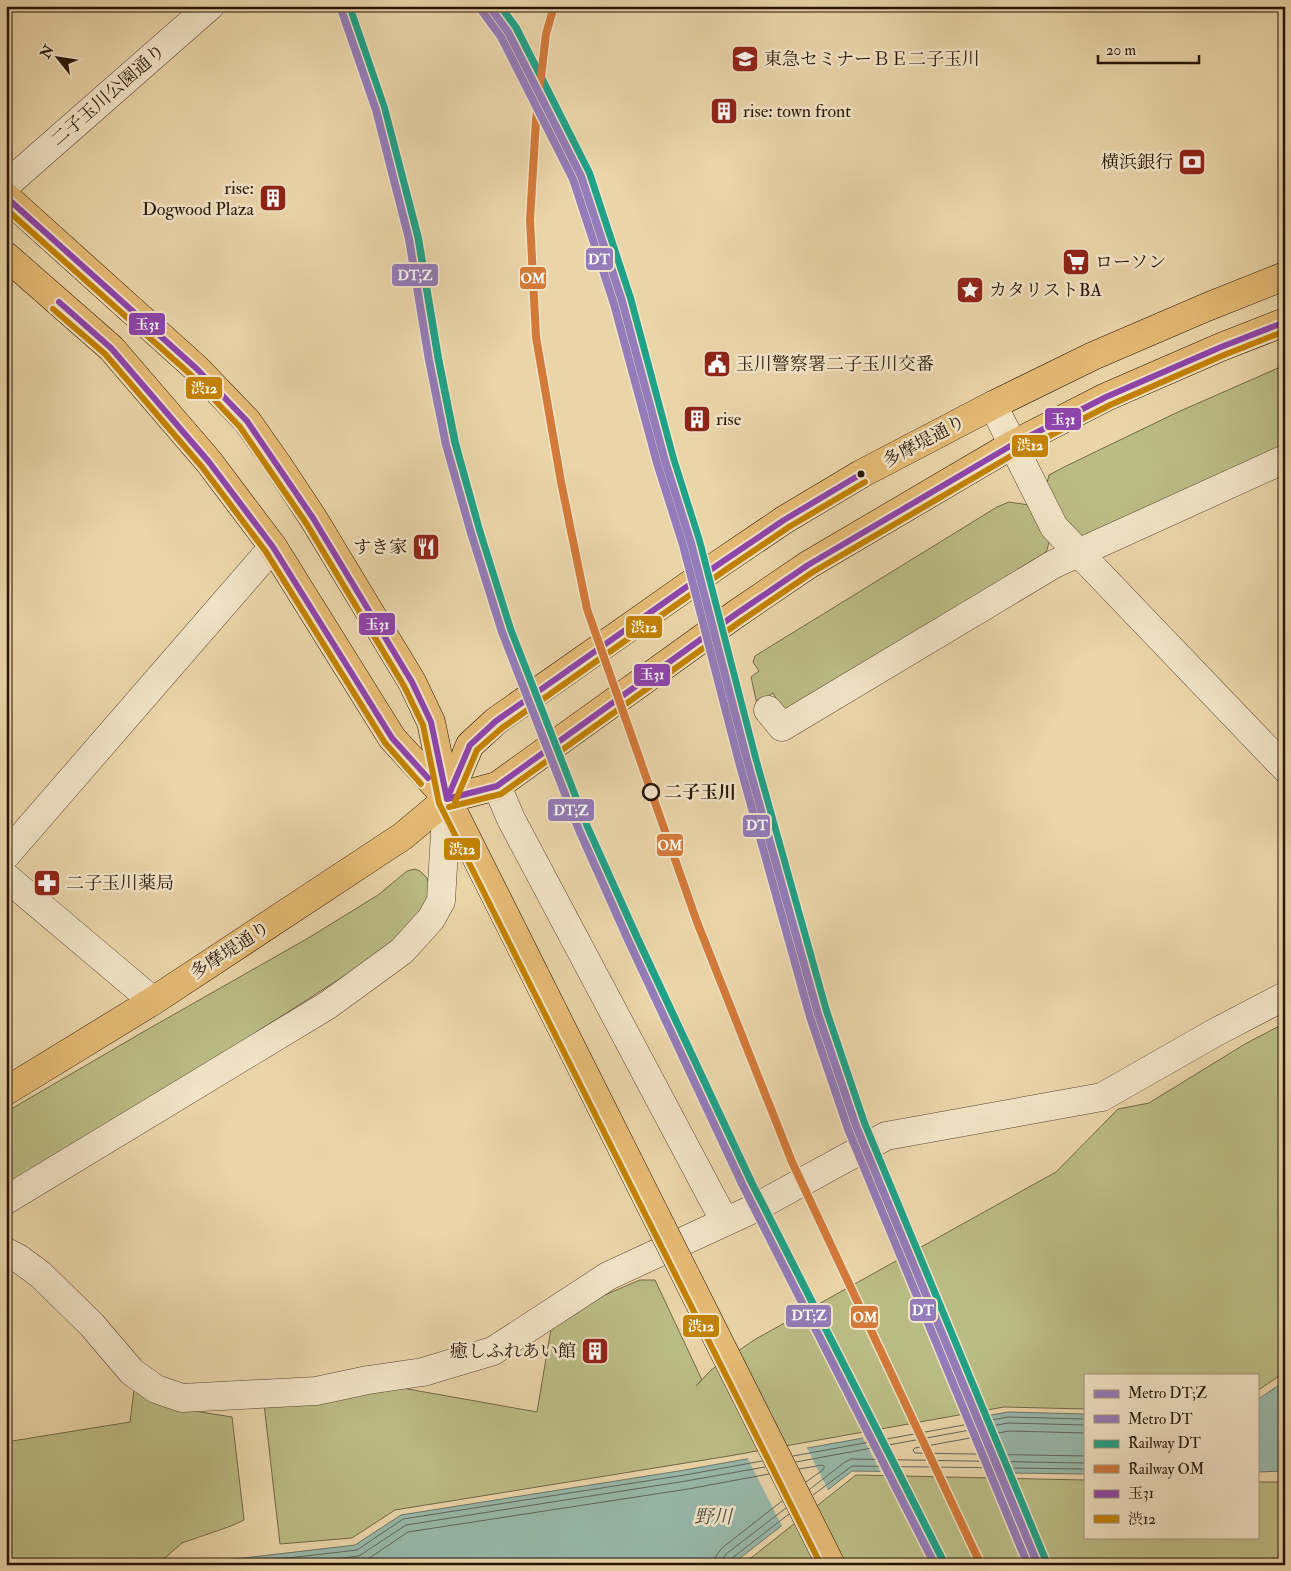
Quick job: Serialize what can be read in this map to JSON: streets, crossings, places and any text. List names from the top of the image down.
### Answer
{
  "streets": {
    "main road": ["多摩堤通り"],
    "street": ["二子玉川公園通り"]
  },
  "water": ["野川"],
  "places": {
    "school or university": ["東急セミナーＢＥ二子玉川"],
    "building": [
      "rise: town front",
      "rise: Dogwood Plaza",
      "rise",
      "癒しふれあい館"
    ],
    "bank": ["横浜銀行"],
    "supermarket": ["ローソン"],
    "place": ["カタリストBA"],
    "public building": ["玉川警察署二子玉川交番"],
    "restaurant": ["すき家"],
    "other": ["二子玉川"],
    "pharmacy": ["二子玉川薬局"]
  },
  "lines": [
    "metro line DT;Z",
    "rail line DT",
    "rail line OM",
    "metro line DT",
    "transit line 玉31",
    "transit line 渋12"
  ],
  "legend": [
    "Metro DT;Z",
    "Metro DT",
    "Railway DT",
    "Railway OM",
    "玉31",
    "渋12"
  ],
  "scale_bar": "20 m",
  "north": "top left"
}
